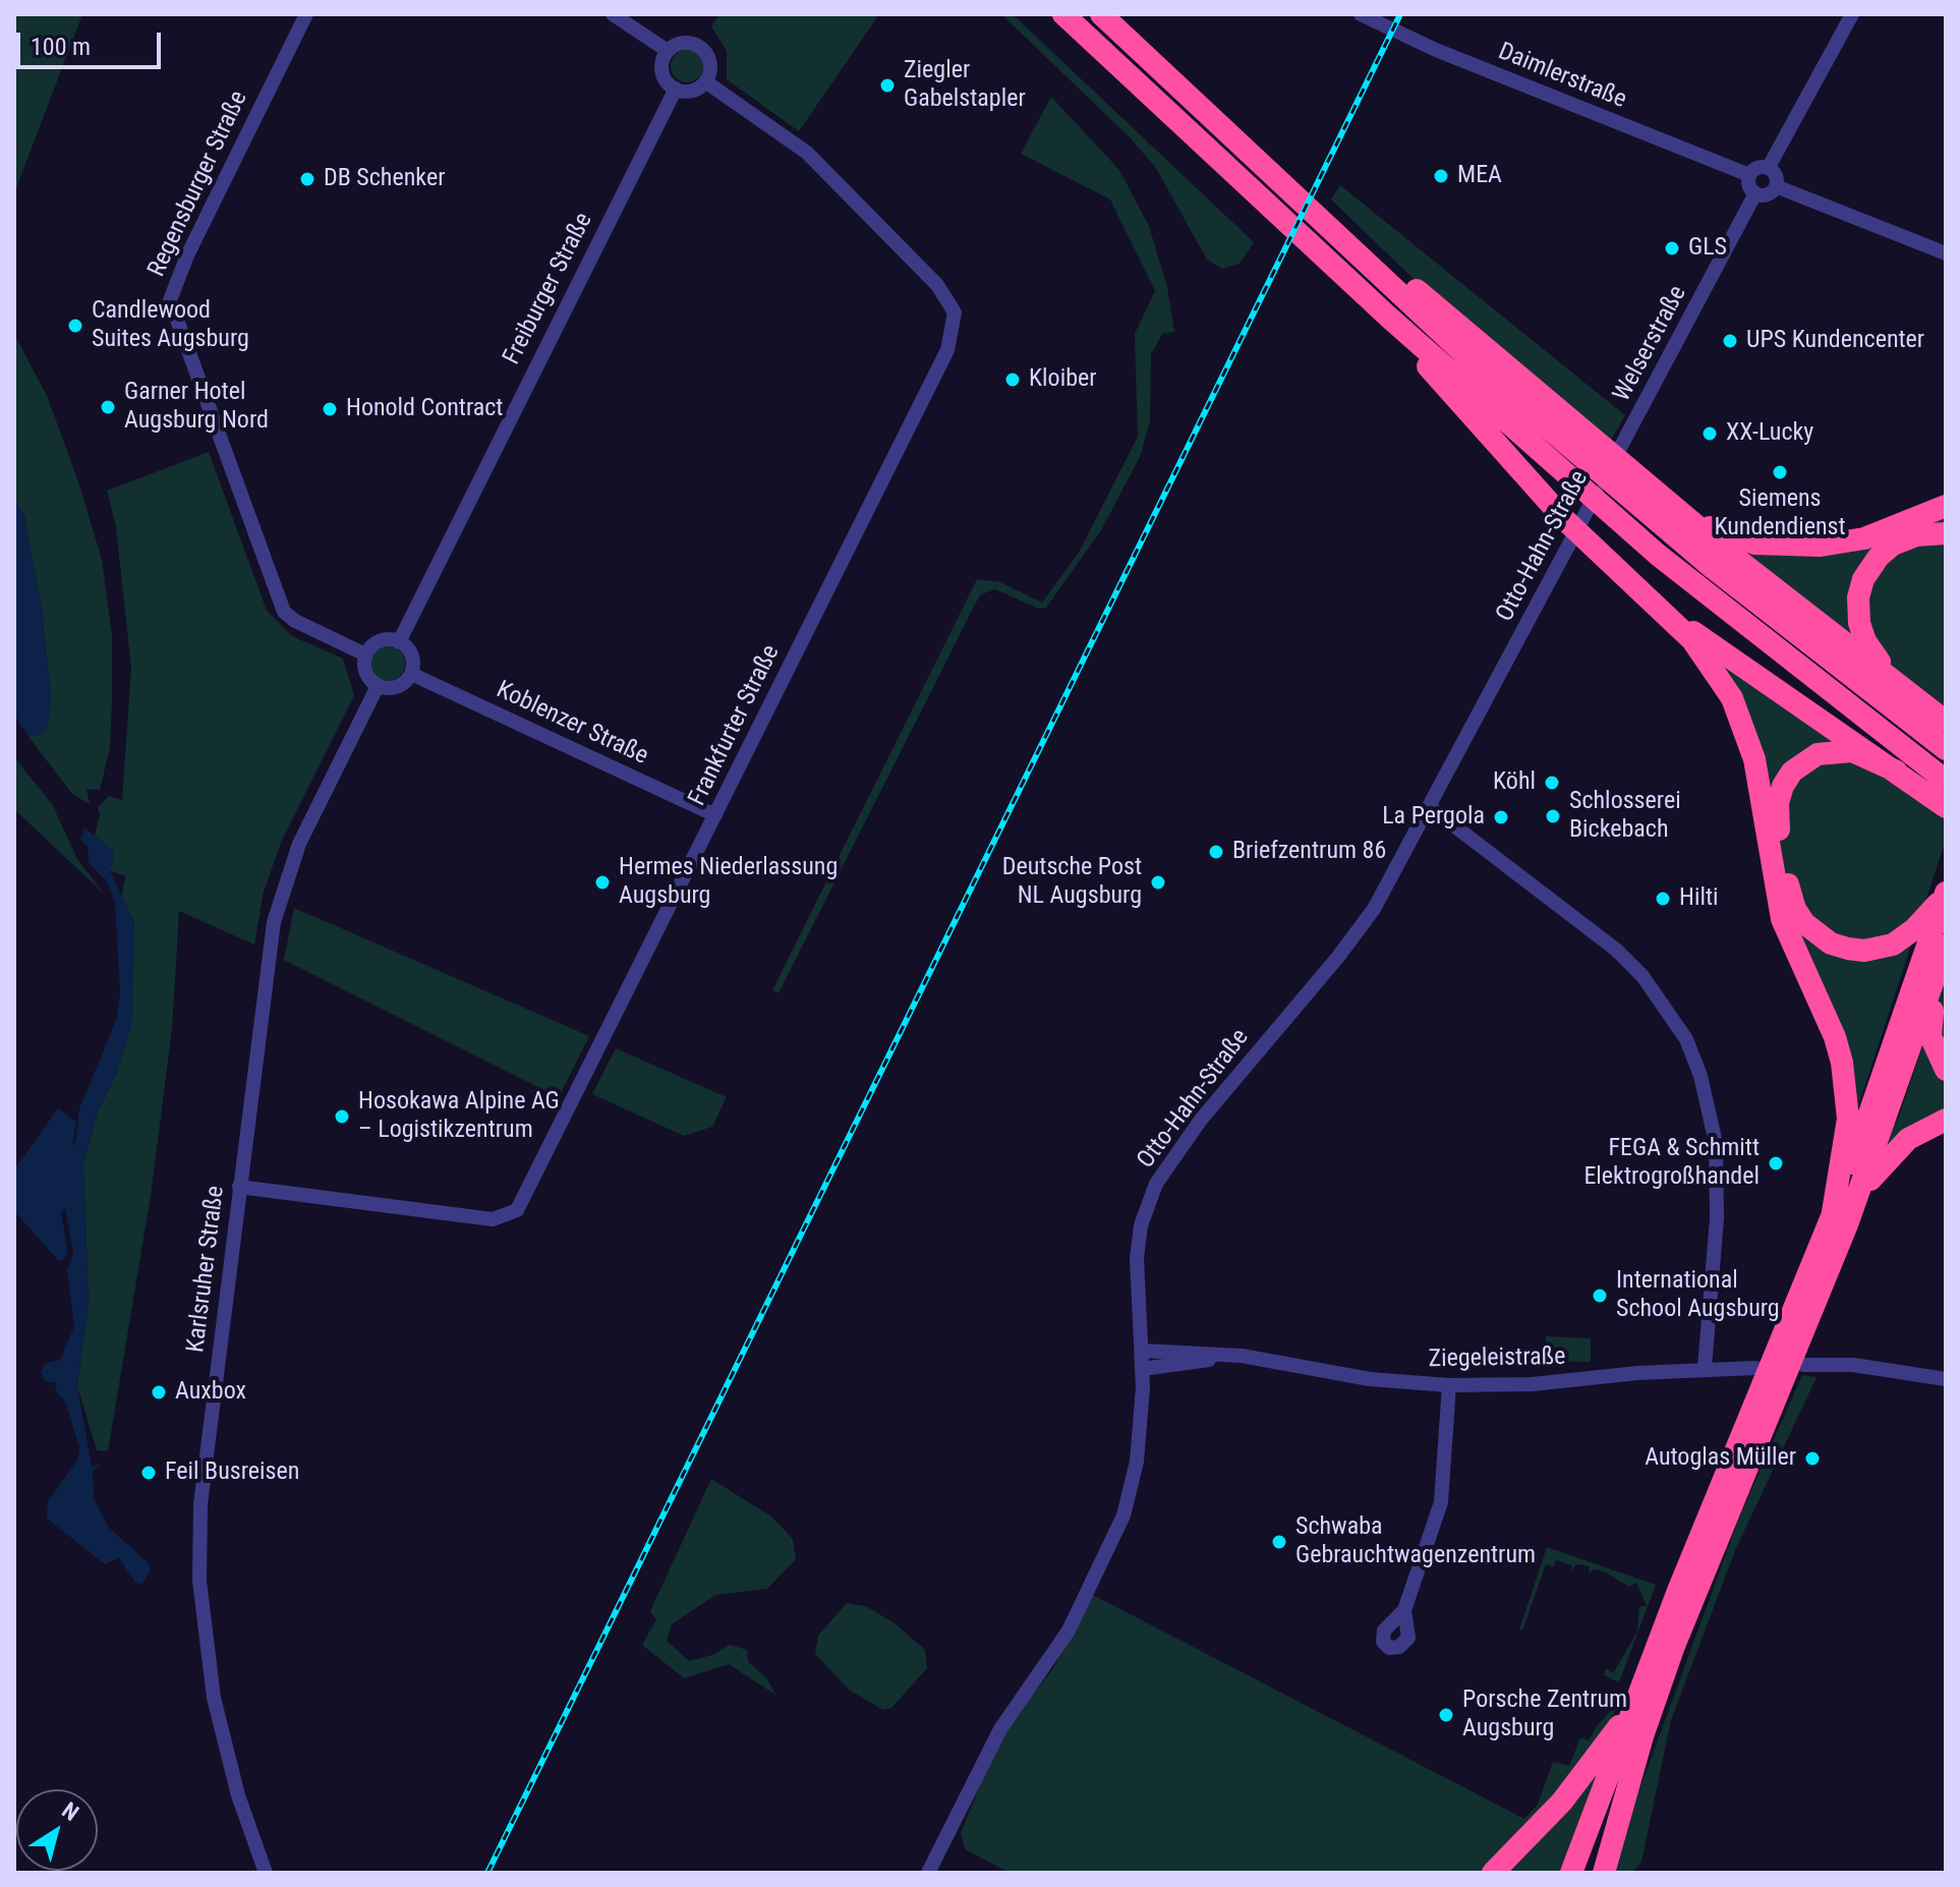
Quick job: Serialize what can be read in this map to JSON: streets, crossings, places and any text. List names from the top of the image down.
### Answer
{
  "streets": {
    "street": [
      "Daimlerstraße",
      "Regensburger Straße",
      "Freiburger Straße",
      "Welserstraße",
      "Otto-Hahn-Straße",
      "Koblenzer Straße",
      "Frankfurter Straße",
      "Karlsruher Straße",
      "Ziegeleistraße"
    ]
  },
  "crossings": [
    ["Daimlerstraße", "Welserstraße"],
    ["Regensburger Straße", "Freiburger Straße"],
    ["Regensburger Straße", "Koblenzer Straße"],
    ["Regensburger Straße", "Karlsruher Straße"],
    ["Freiburger Straße", "Koblenzer Straße"],
    ["Freiburger Straße", "Frankfurter Straße"],
    ["Freiburger Straße", "Karlsruher Straße"],
    ["Welserstraße", "Otto-Hahn-Straße"],
    ["Otto-Hahn-Straße", "Ziegeleistraße"],
    ["Koblenzer Straße", "Frankfurter Straße"],
    ["Koblenzer Straße", "Karlsruher Straße"],
    ["Frankfurter Straße", "Karlsruher Straße"]
  ],
  "places": [
    "Ziegler Gabelstapler",
    "MEA",
    "DB Schenker",
    "GLS",
    "Candlewood Suites Augsburg",
    "UPS Kundencenter",
    "Kloiber",
    "Garner Hotel Augsburg Nord",
    "Honold Contract",
    "XX-Lucky",
    "Siemens Kundendienst",
    "Köhl",
    "Schlosserei Bickebach",
    "La Pergola",
    "Briefzentrum 86",
    "Hermes Niederlassung Augsburg",
    "Deutsche Post NL Augsburg",
    "Hilti",
    "Hosokawa Alpine AG – Logistikzentrum",
    "FEGA & Schmitt Elektrogroßhandel",
    "International School Augsburg",
    "Auxbox",
    "Autoglas Müller",
    "Feil Busreisen",
    "Schwaba Gebrauchtwagenzentrum",
    "Porsche Zentrum Augsburg"
  ],
  "scale_bar": "100 m",
  "north": "top right"
}
